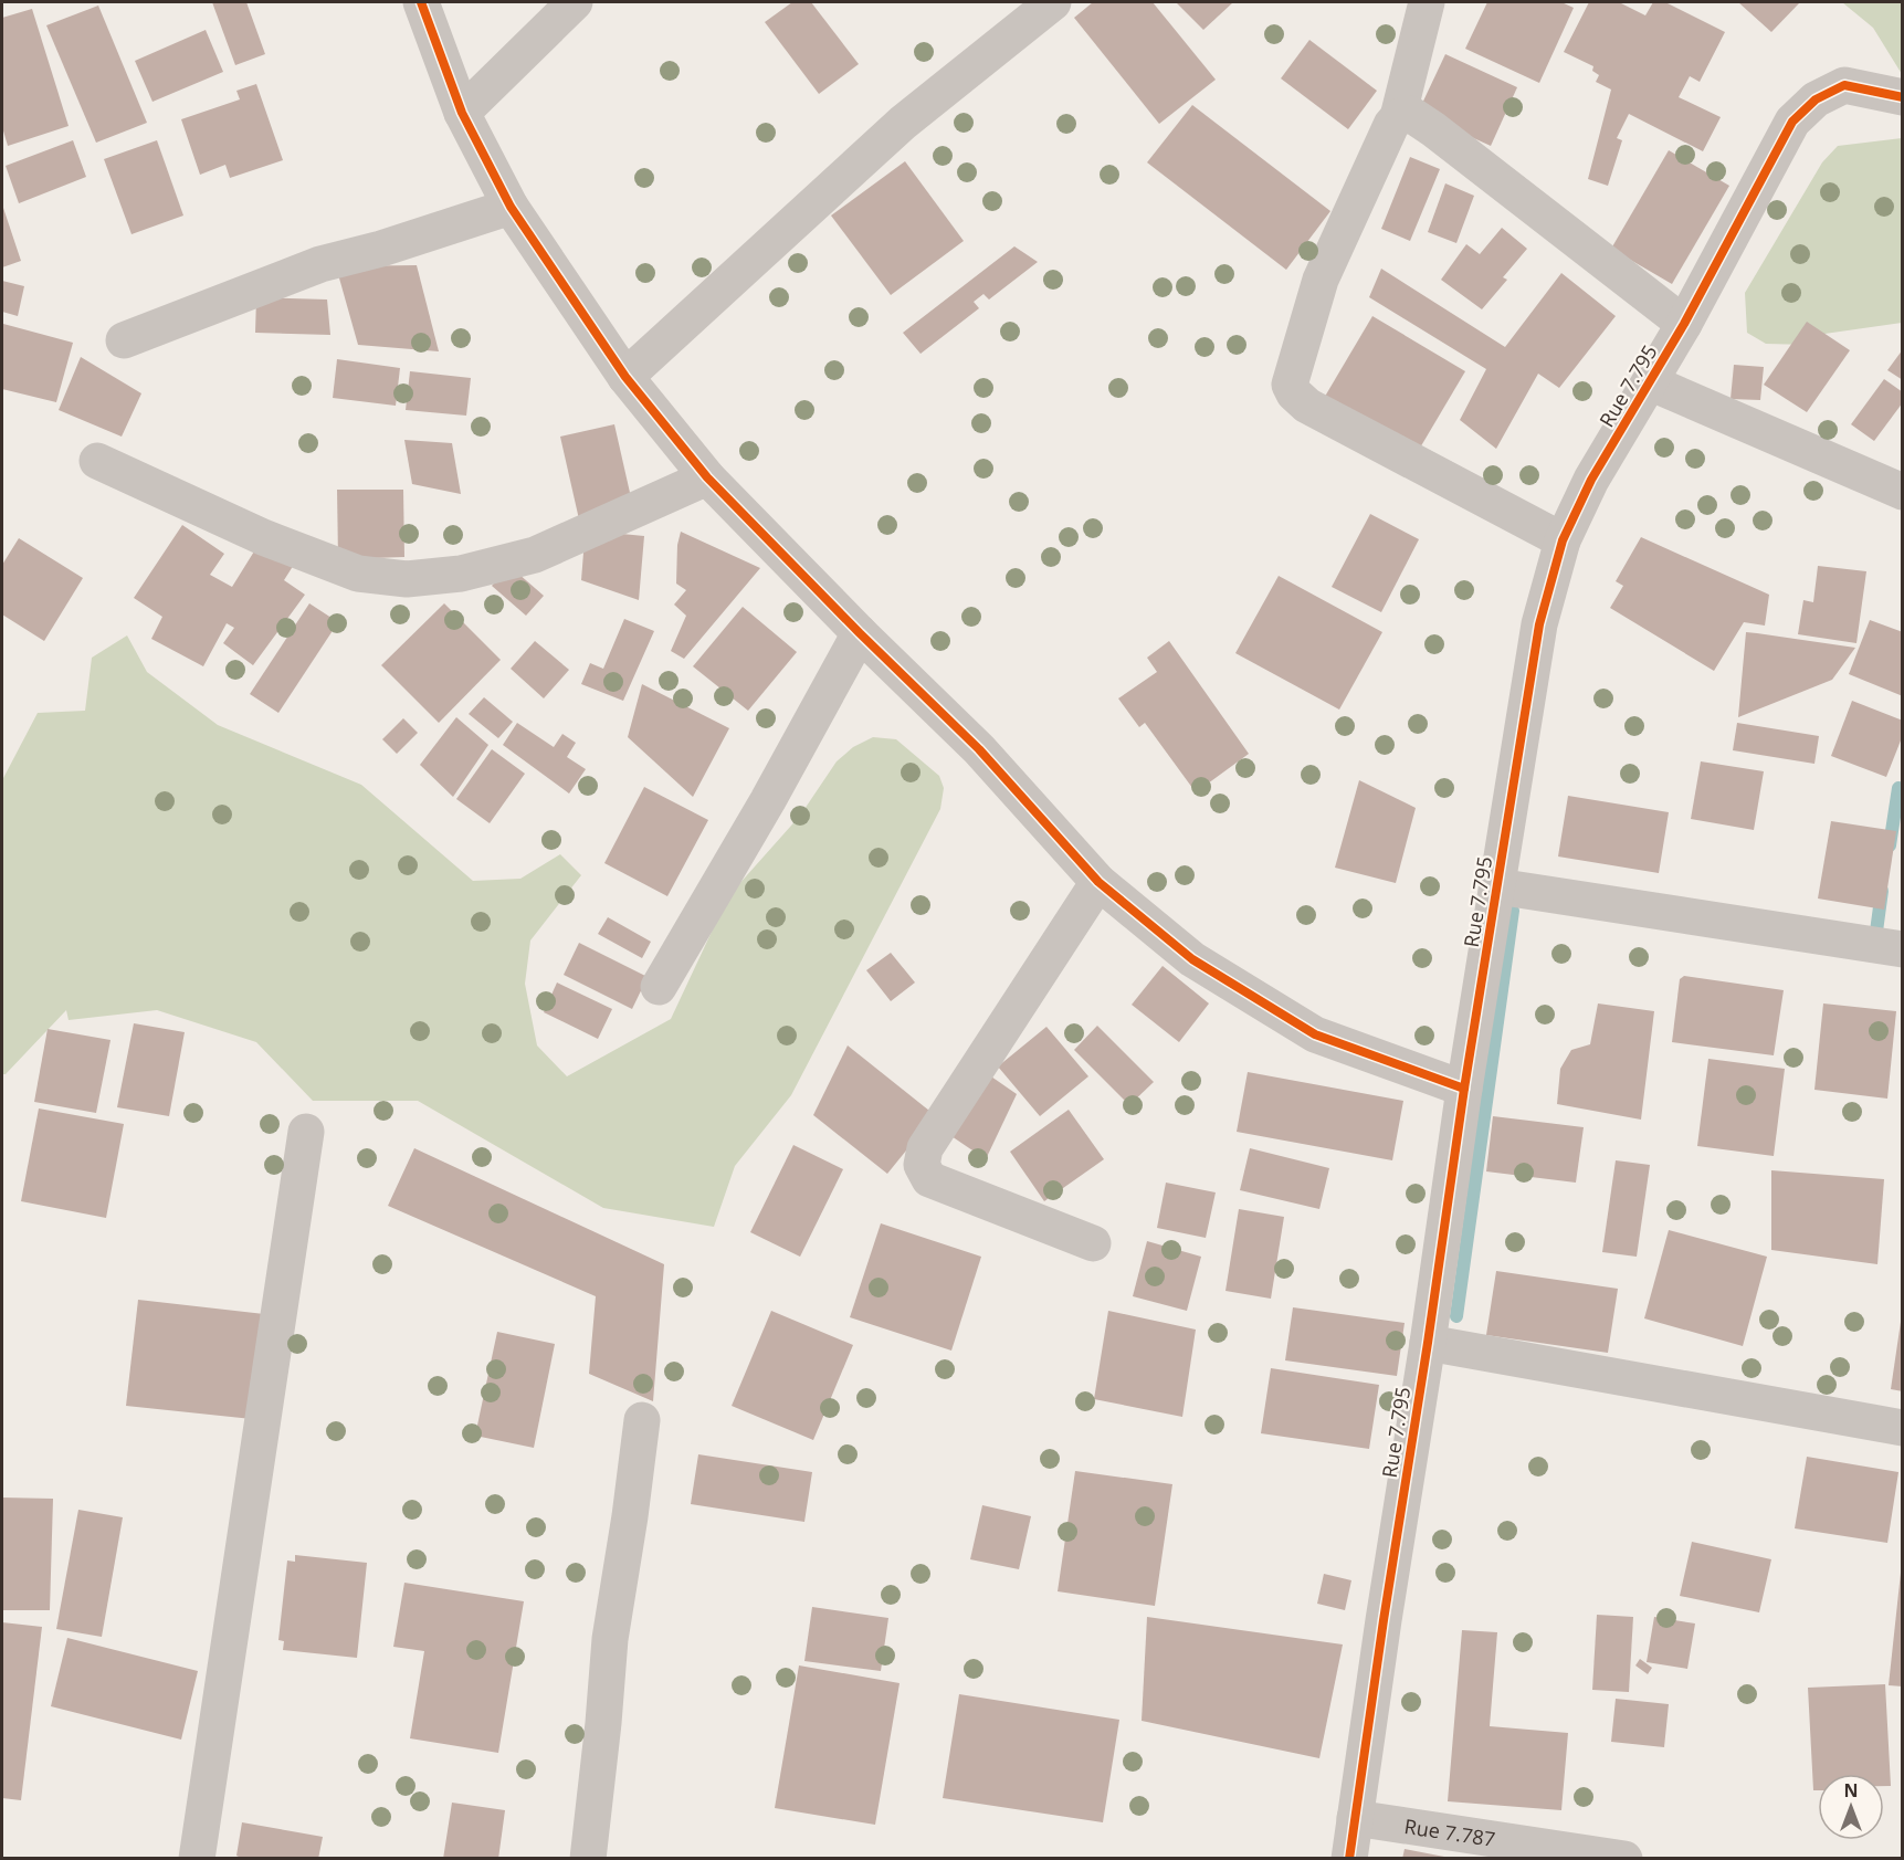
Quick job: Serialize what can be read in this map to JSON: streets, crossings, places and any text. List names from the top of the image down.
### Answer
{
  "streets": {
    "street": ["Rue 7.795", "Rue 7.787"]
  },
  "crossings": [
    ["Rue 7.795", "Rue 7.787"]
  ],
  "north": "top"
}
